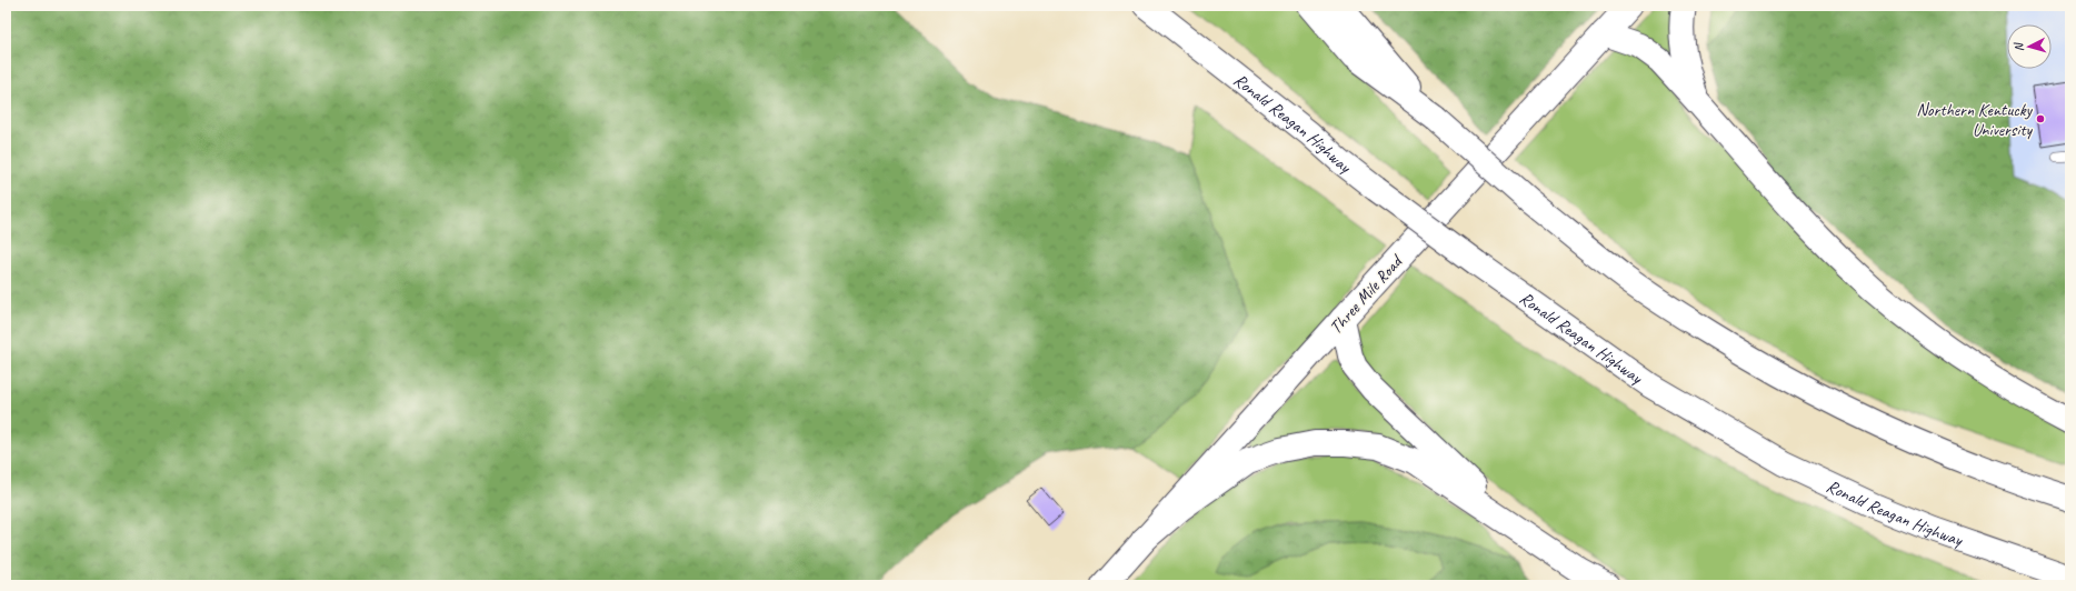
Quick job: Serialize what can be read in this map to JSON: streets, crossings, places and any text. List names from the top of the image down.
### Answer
{
  "streets": {
    "main road": ["Ronald Reagan Highway", "Three Mile Road"]
  },
  "places": ["Northern Kentucky University"],
  "north": "left"
}
